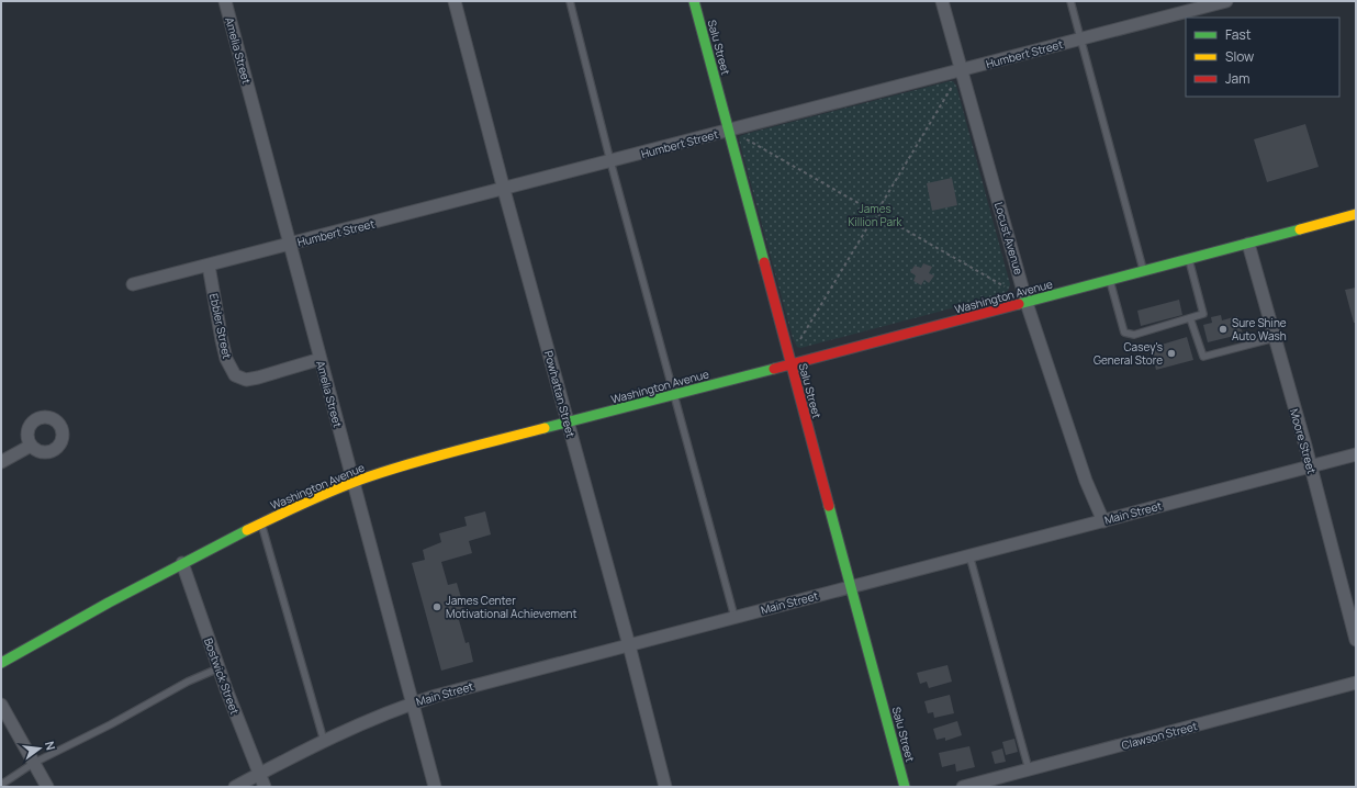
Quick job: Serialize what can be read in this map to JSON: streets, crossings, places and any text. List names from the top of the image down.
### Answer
{
  "streets": {
    "main road": ["Salu Street", "Washington Avenue"],
    "street": [
      "Amelia Street",
      "Humbert Street",
      "Locust Avenue",
      "Ebbler Street",
      "Powhattan Street",
      "Moore Street",
      "Main Street",
      "Bostwick Street",
      "Clawson Street"
    ]
  },
  "crossings": [
    ["Salu Street", "Humbert Street"],
    ["Salu Street", "Washington Avenue"],
    ["Salu Street", "Main Street"],
    ["Amelia Street", "Humbert Street"],
    ["Amelia Street", "Washington Avenue"],
    ["Amelia Street", "Ebbler Street"],
    ["Amelia Street", "Main Street"],
    ["Humbert Street", "Locust Avenue"],
    ["Humbert Street", "Ebbler Street"],
    ["Humbert Street", "Powhattan Street"],
    ["Locust Avenue", "Washington Avenue"],
    ["Locust Avenue", "Main Street"],
    ["Washington Avenue", "Powhattan Street"],
    ["Washington Avenue", "Moore Street"],
    ["Washington Avenue", "Bostwick Street"],
    ["Powhattan Street", "Main Street"],
    ["Moore Street", "Main Street"],
    ["Main Street", "Bostwick Street"]
  ],
  "parks": ["James Killion Park"],
  "places": ["Sure Shine Auto Wash", "Casey's General Store", "James Center Motivational Achievement"],
  "legend": ["Fast", "Slow", "Jam"],
  "north": "right"
}
